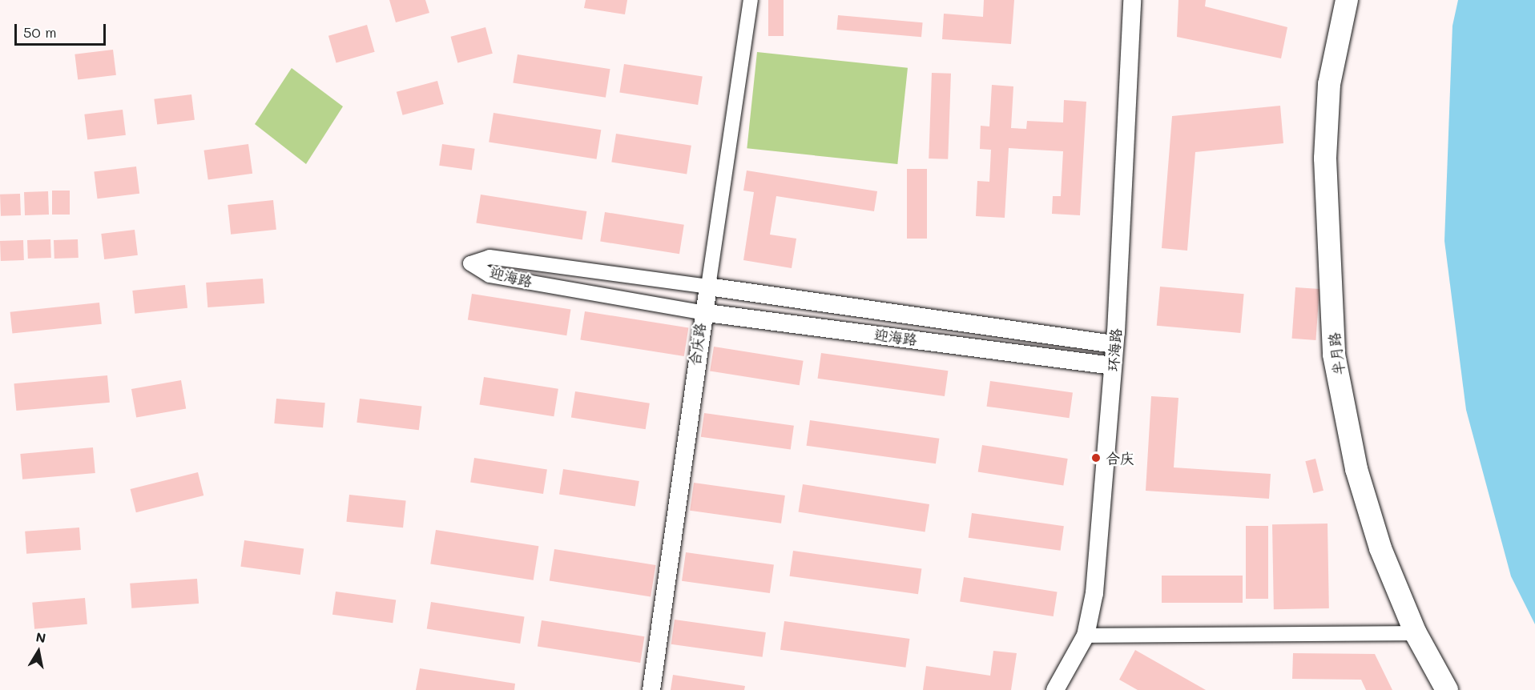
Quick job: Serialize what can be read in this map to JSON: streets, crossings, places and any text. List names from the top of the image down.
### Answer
{
  "streets": {
    "main road": ["半月路"],
    "street": ["迎海路", "合庆路", "环海路"]
  },
  "crossings": [
    ["迎海路", "合庆路"],
    ["迎海路", "环海路"]
  ],
  "places": ["合庆"],
  "scale_bar": "50 m",
  "north": "top"
}
